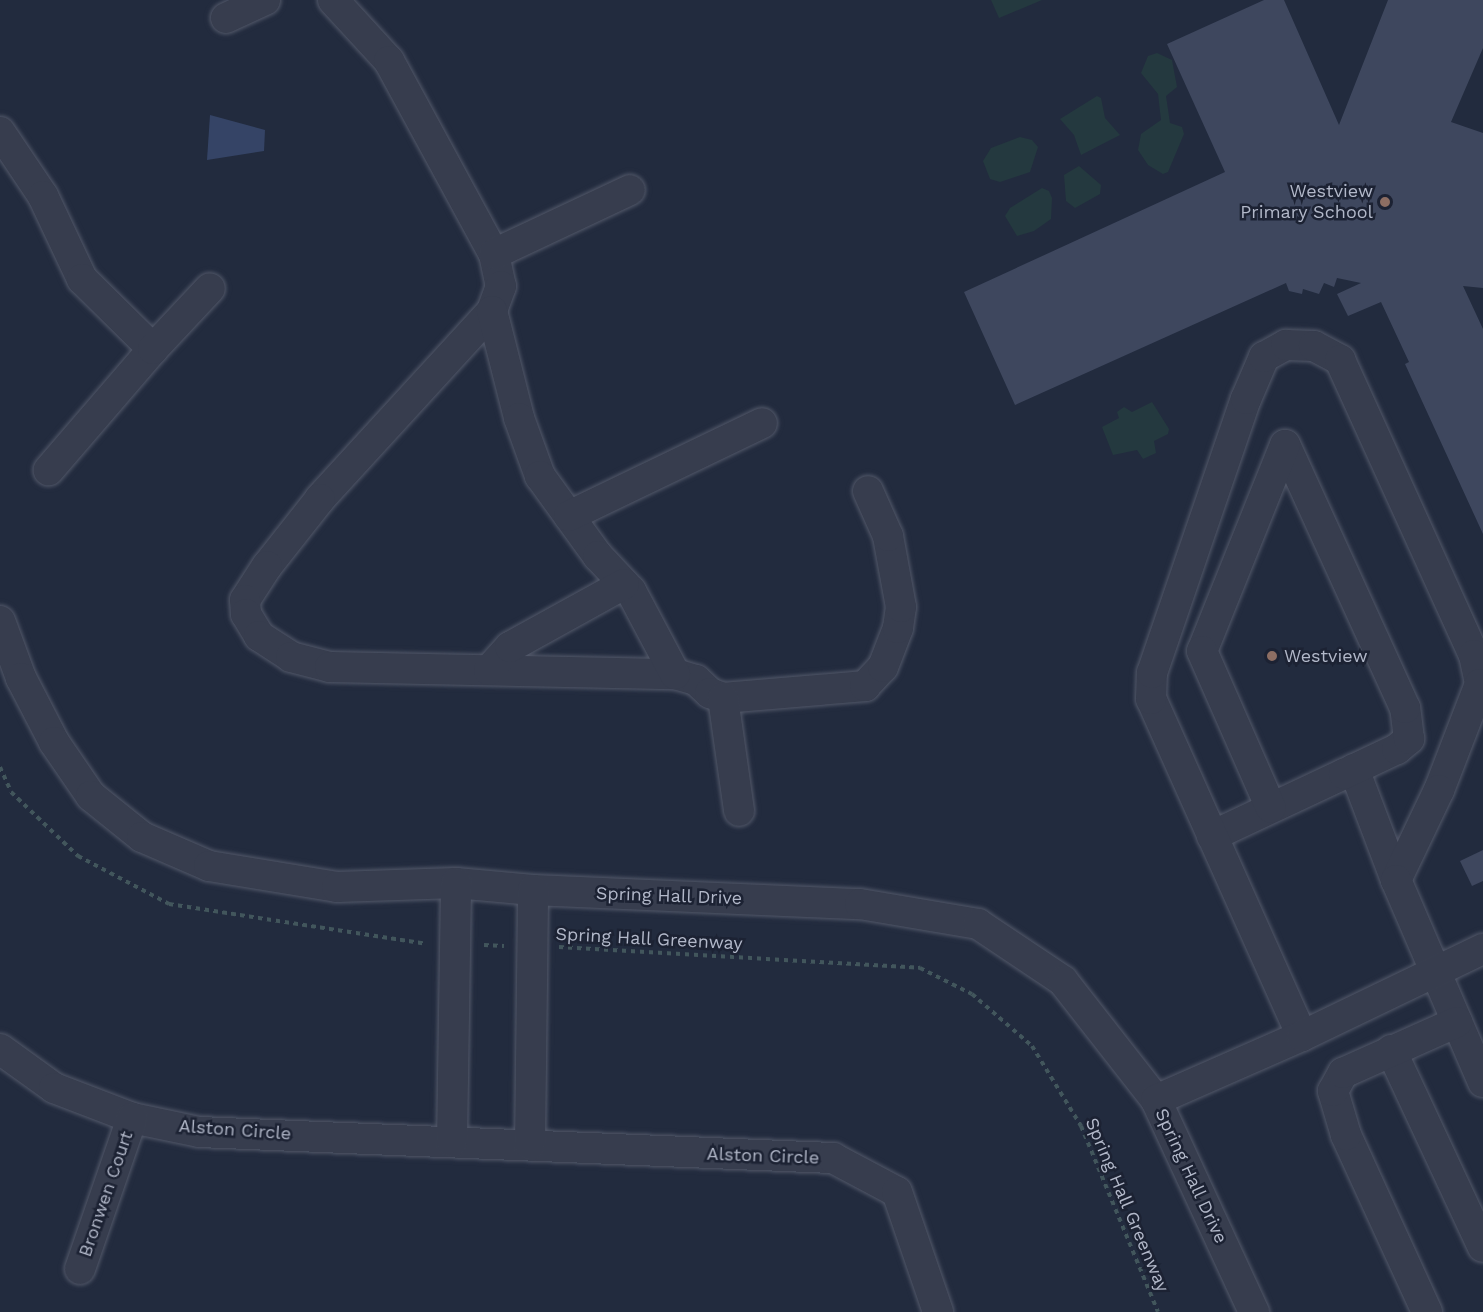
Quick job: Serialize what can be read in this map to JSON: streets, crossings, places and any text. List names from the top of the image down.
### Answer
{
  "streets": {
    "street": ["Spring Hall Drive", "Alston Circle", "Bronwen Court"],
    "path": ["Spring Hall Greenway"]
  },
  "crossings": [
    ["Alston Circle", "Bronwen Court"]
  ],
  "places": ["Westview Primary School", "Westview"]
}
